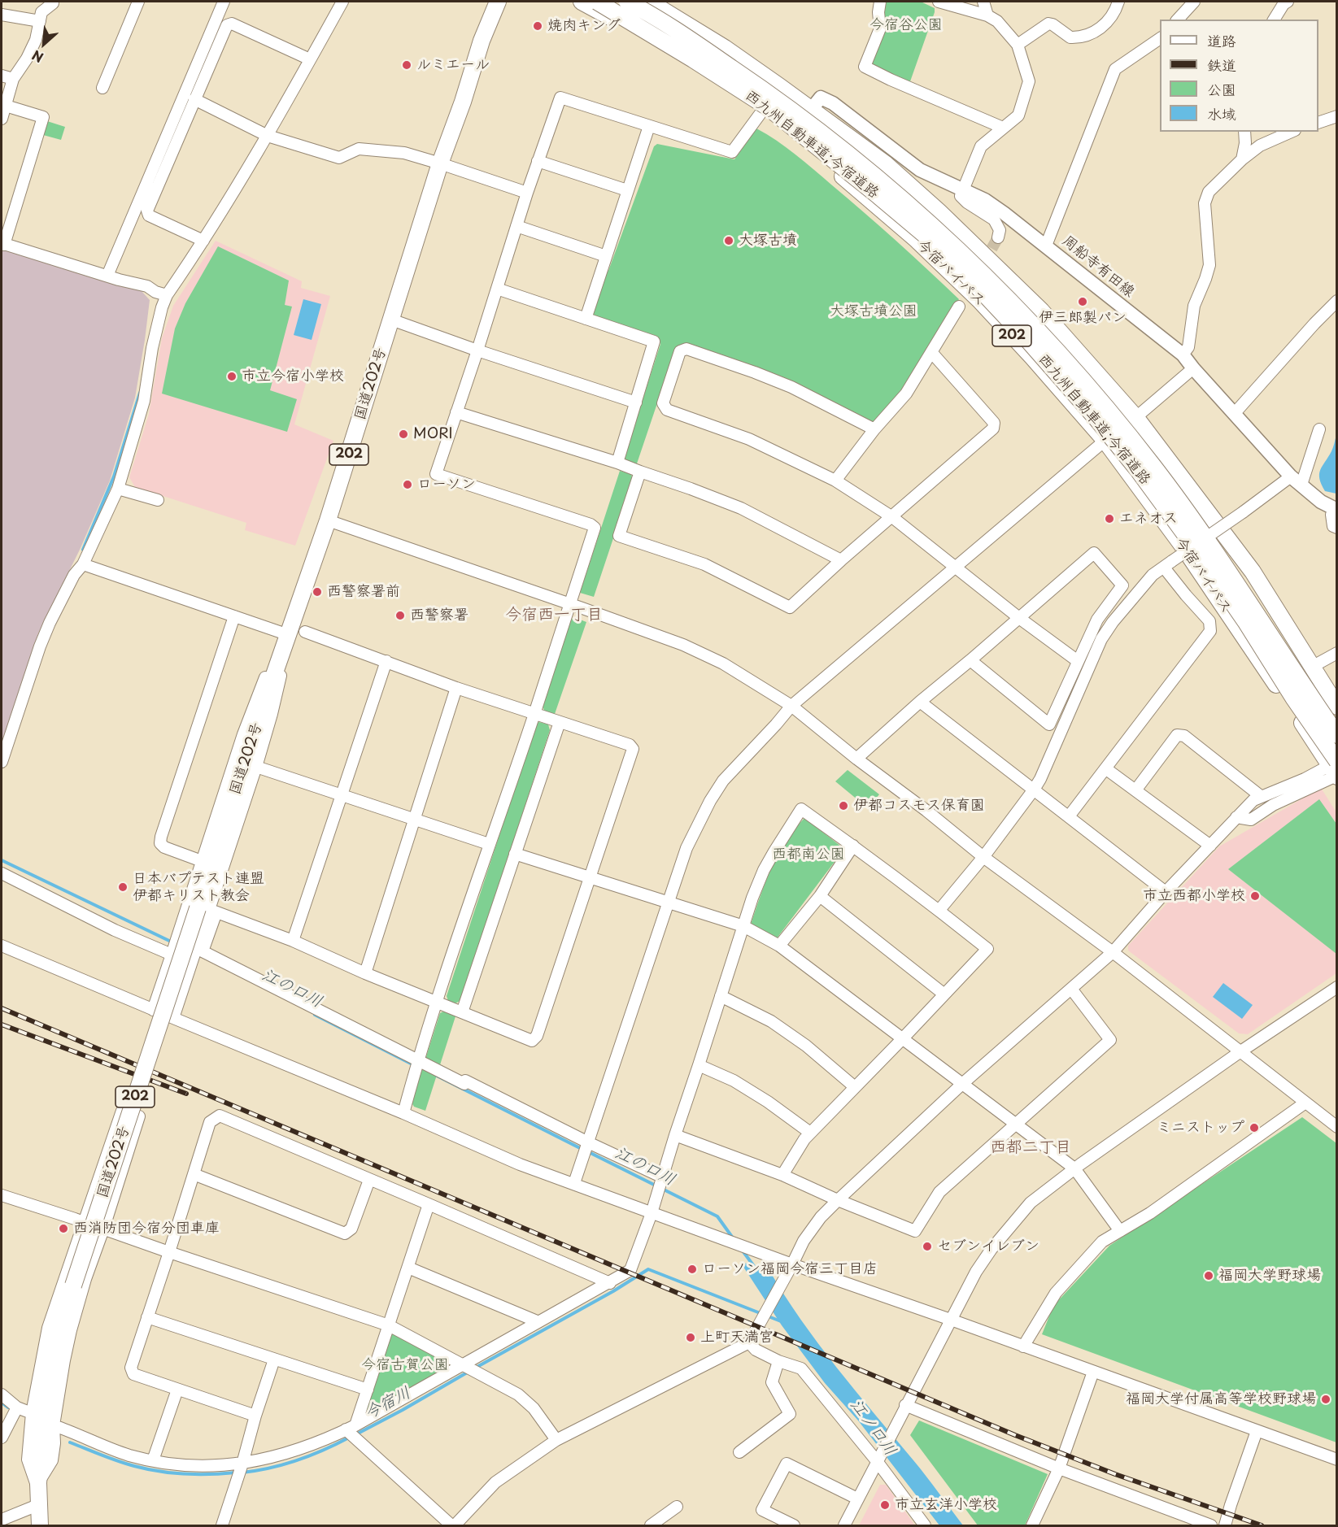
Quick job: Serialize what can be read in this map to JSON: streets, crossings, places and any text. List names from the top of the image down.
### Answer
{
  "streets": {
    "highway": [
      "西九州自動車道;今宿道路",
      "今宿バイパス",
      "202",
      "国道202号"
    ],
    "main road": ["周船寺有田線"]
  },
  "crossings": [
    ["西九州自動車道;今宿道路", "今宿バイパス"],
    ["周船寺有田線", "202"]
  ],
  "districts": ["今宿西一丁目", "西都二丁目"],
  "water": ["江の口川", "今宿川", "江ノ口川"],
  "parks": [
    "今宿谷公園",
    "大塚古墳公園",
    "西都南公園",
    "今宿古賀公園"
  ],
  "places": [
    "焼肉キング",
    "ルミエール",
    "大塚古墳",
    "伊三郎製パン",
    "市立今宿小学校",
    "MORI",
    "ローソン",
    "エネオス",
    "西警察署前",
    "西警察署",
    "伊都コスモス保育園",
    "日本バプテスト連盟 伊都キリスト教会",
    "市立西都小学校",
    "ミニストップ",
    "西消防団今宿分団車庫",
    "セブンイレブン",
    "ローソン福岡今宿三丁目店",
    "福岡大学野球場",
    "上町天満宮",
    "福岡大学付属高等学校野球場",
    "市立玄洋小学校"
  ],
  "legend": [
    "道路",
    "鉄道",
    "公園",
    "水域"
  ],
  "north": "bottom left"
}
